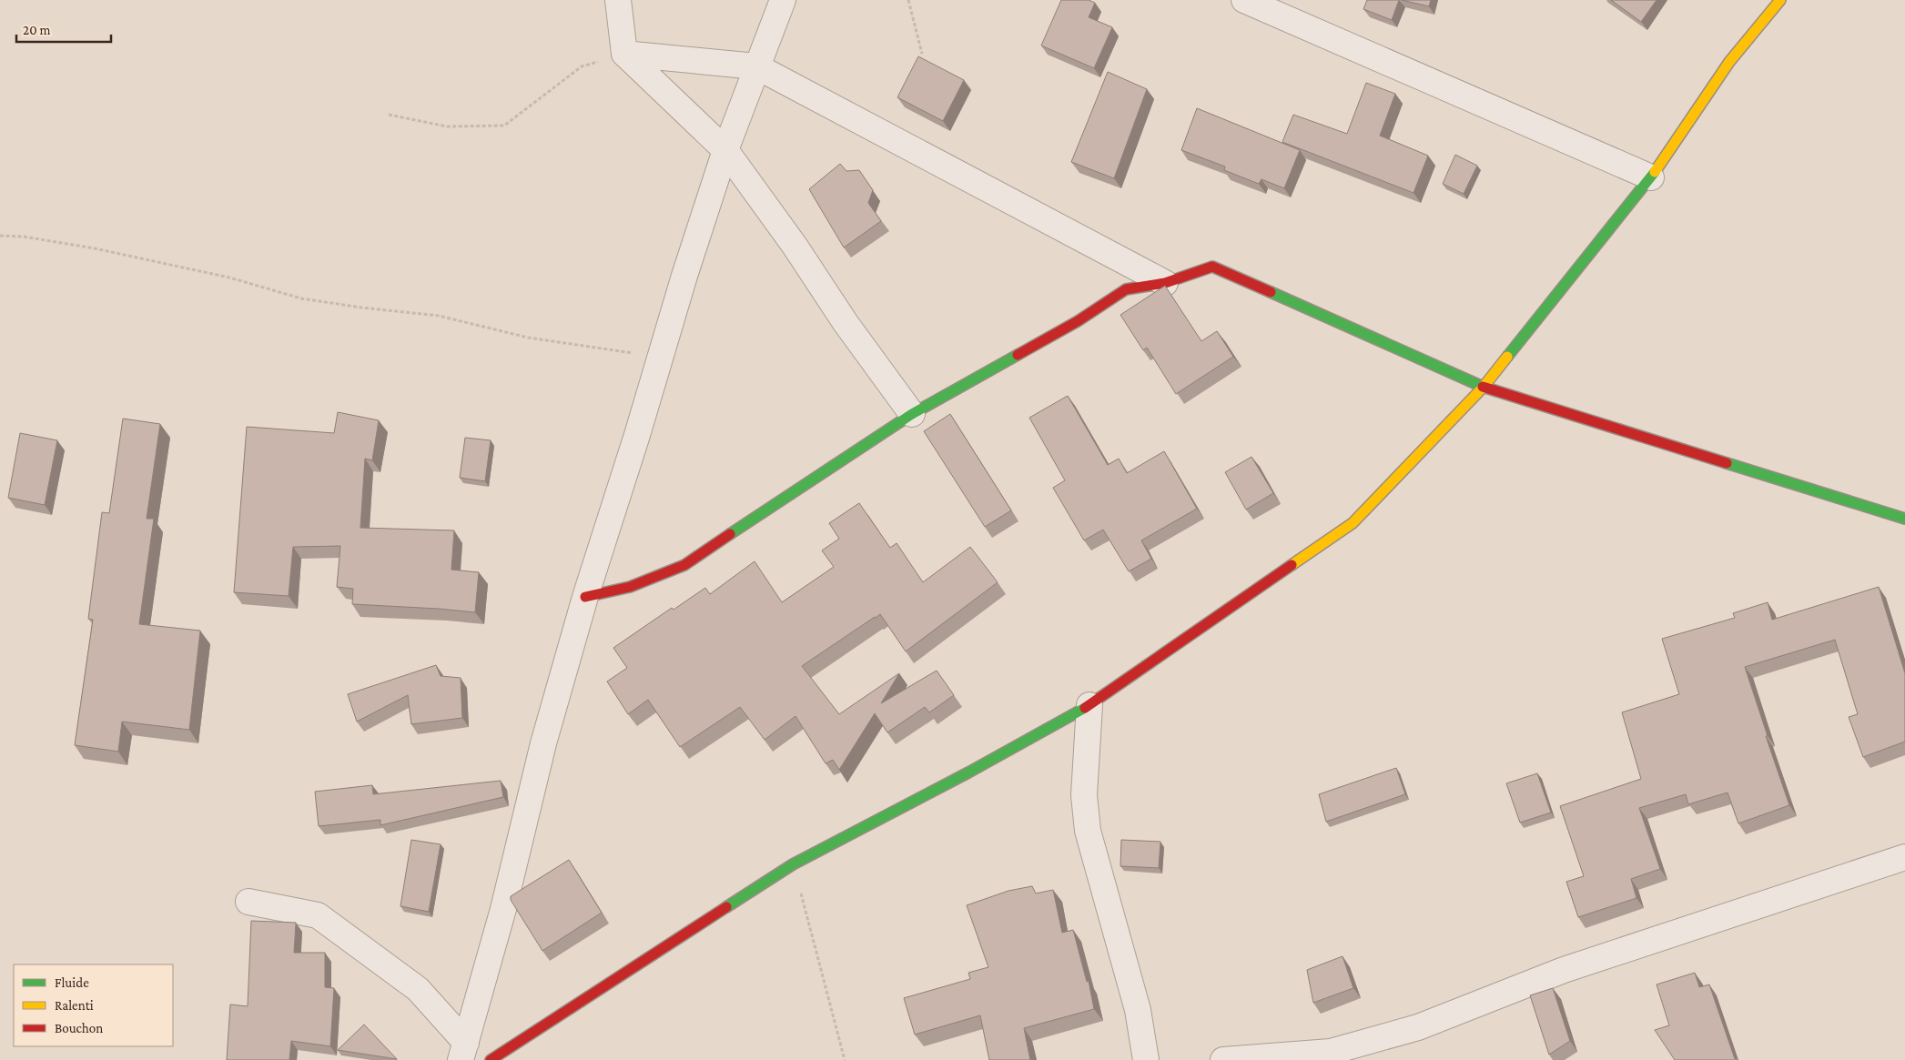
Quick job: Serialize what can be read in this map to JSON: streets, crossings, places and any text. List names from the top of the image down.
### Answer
{
  "legend": ["Fluide", "Ralenti", "Bouchon"],
  "scale_bar": "20 m"
}
